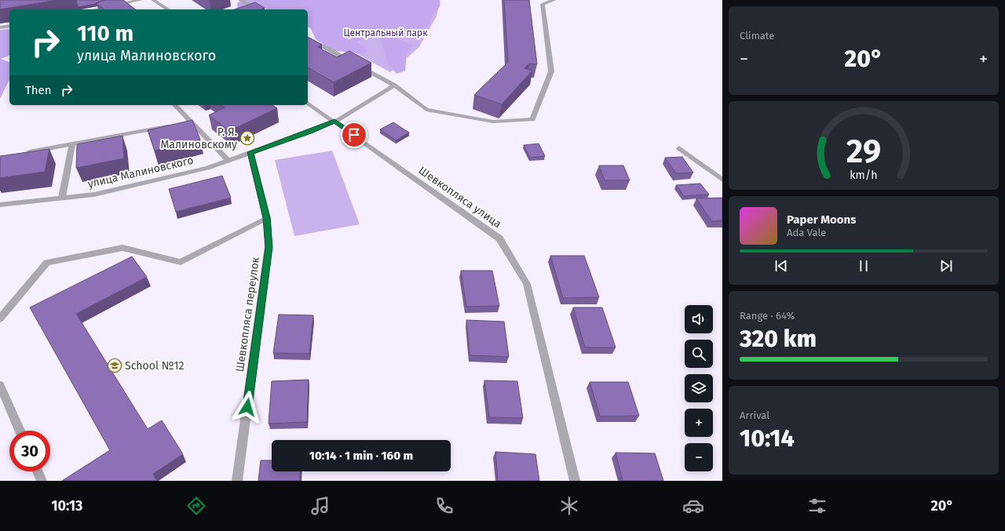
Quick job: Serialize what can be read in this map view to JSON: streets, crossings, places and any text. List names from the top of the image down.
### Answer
{
  "streets": {
    "street": ["улица Малиновского", "Шевкопляса улица", "Шевкопляса переулок"]
  },
  "crossings": [
    ["улица Малиновского", "Шевкопляса улица"],
    ["улица Малиновского", "Шевкопляса переулок"]
  ],
  "parks": ["Центральный парк"],
  "places": {
    "place": ["Р. Я. Малиновскому"],
    "school or university": ["School №12"]
  },
  "page": {
    "tile": [
      "Climate",
      ["Range · 64%", "320 km"],
      ["Arrival", "10:14"]
    ],
    "turn": ["110 m", "улица Малиновского"],
    "heat": ["−", "20°", "+"],
    "then": "Then",
    "song": ["Paper Moons", "Ada Vale"],
    "map_buttons": ["+", "−"],
    "limit": "30",
    "trip": "10:14 · 1 min · 160 m",
    "tabs": ["10:13", "20°"],
    "gauge": ["29", "km/h"]
  }
}
